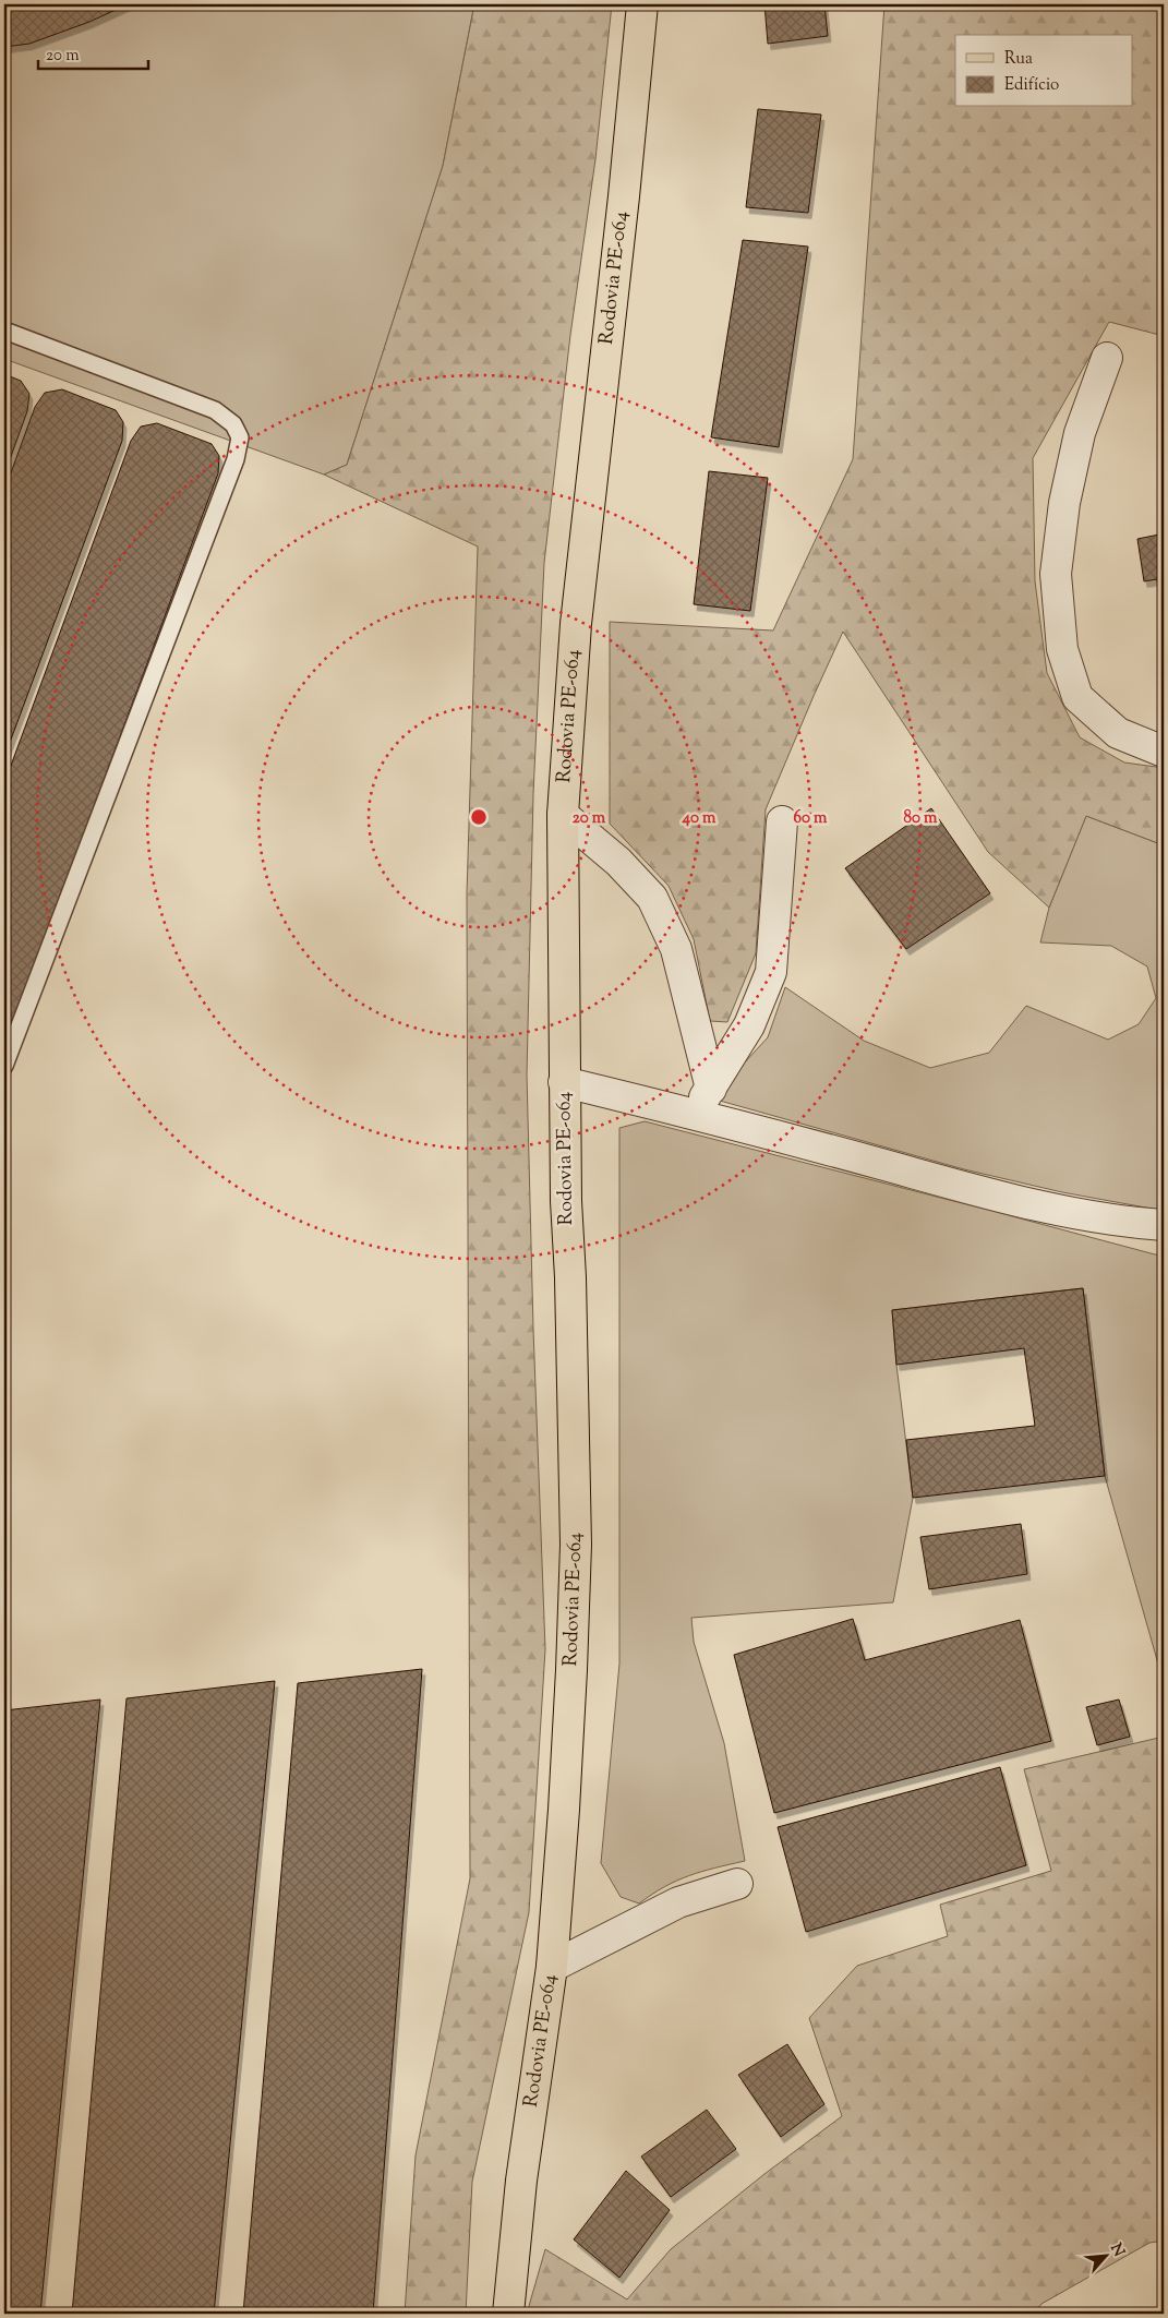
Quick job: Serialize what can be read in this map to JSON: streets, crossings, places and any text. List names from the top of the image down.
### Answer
{
  "streets": {
    "main road": ["Rodovia PE-064"]
  },
  "legend": ["Rua", "Edifício"],
  "scale_bar": "20 m",
  "north": "top right",
  "rings": [
    "20 m",
    "40 m",
    "60 m",
    "80 m"
  ]
}
